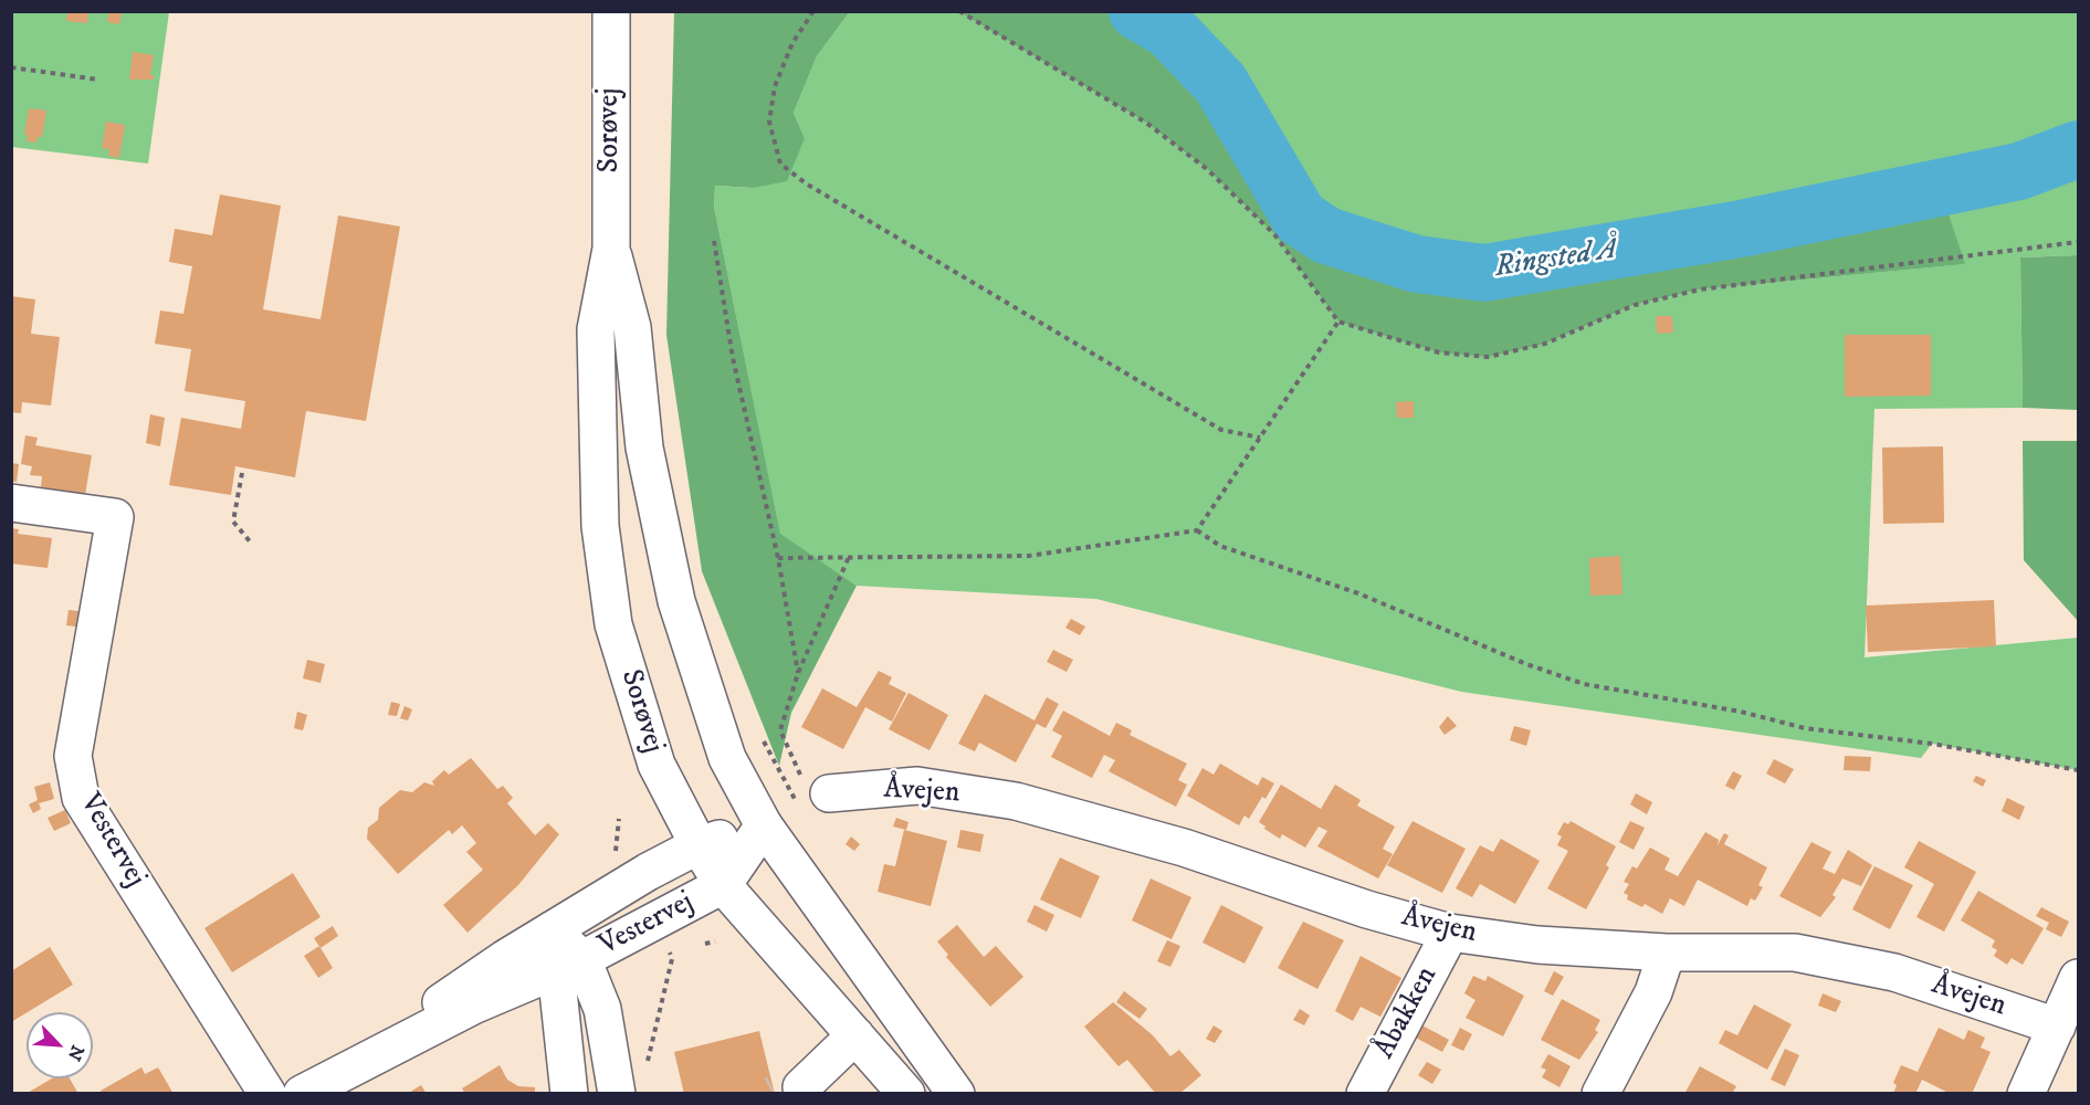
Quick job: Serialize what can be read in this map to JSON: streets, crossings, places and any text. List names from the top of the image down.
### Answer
{
  "streets": {
    "street": [
      "Sorøvej",
      "Åvejen",
      "Vestervej",
      "Åbakken"
    ]
  },
  "crossings": [
    ["Sorøvej", "Vestervej"],
    ["Åvejen", "Åbakken"]
  ],
  "water": ["Ringsted Å"],
  "north": "bottom right"
}
